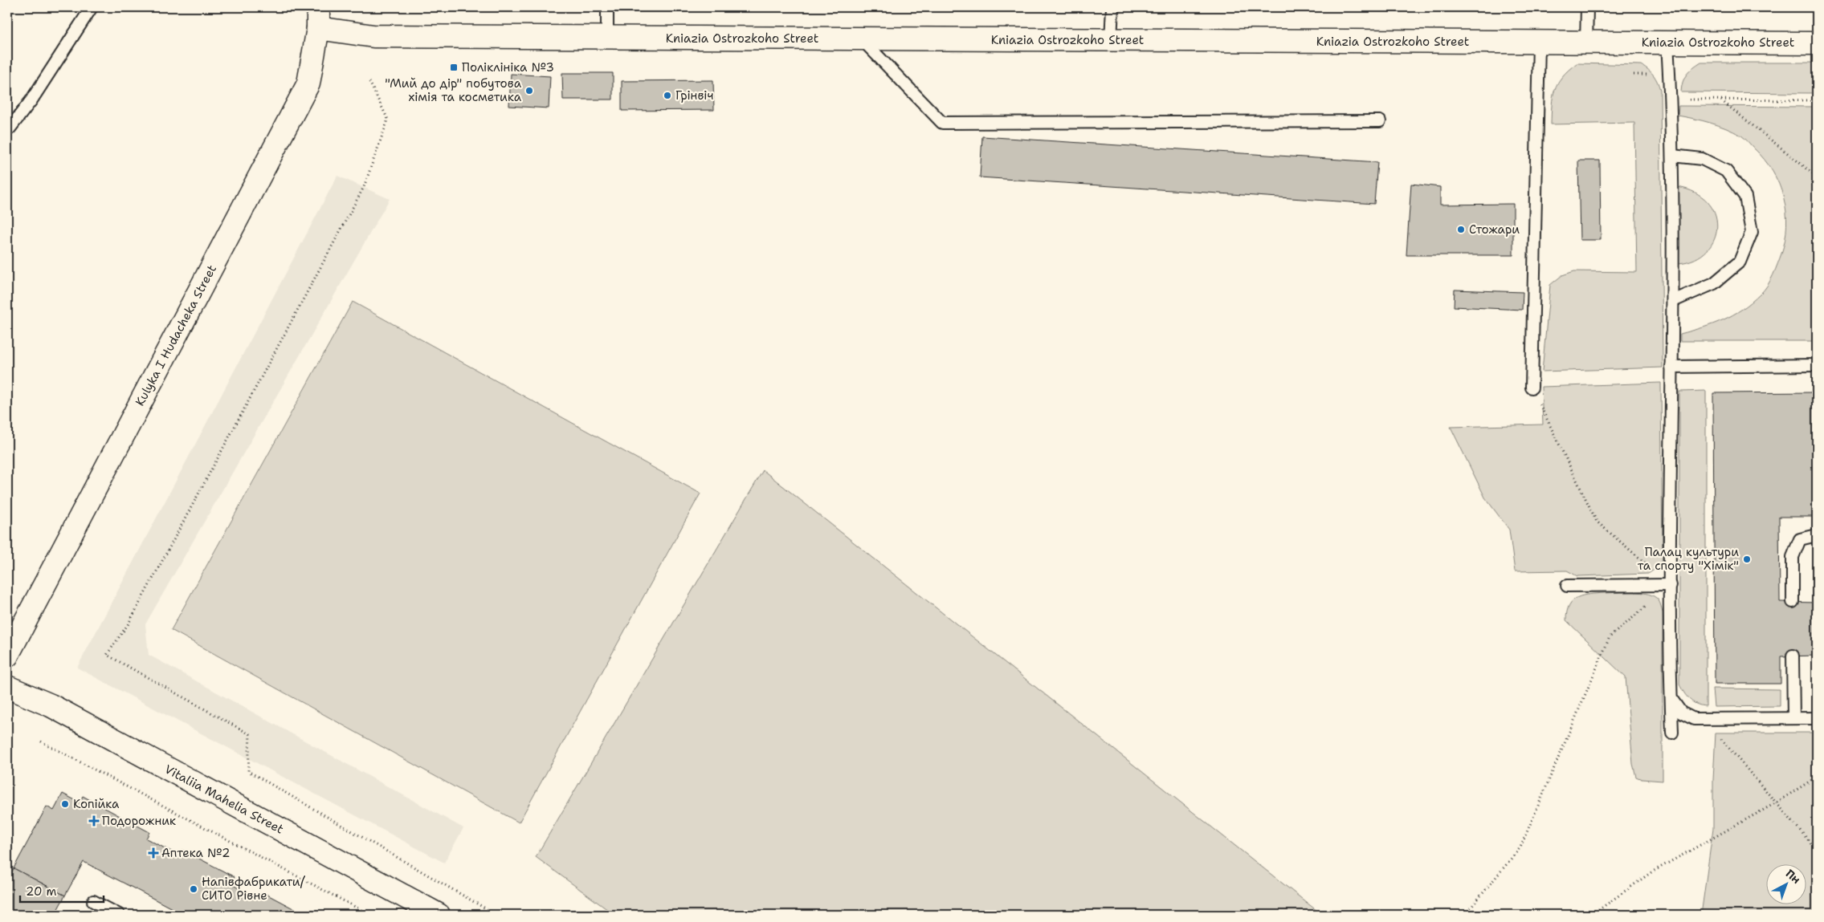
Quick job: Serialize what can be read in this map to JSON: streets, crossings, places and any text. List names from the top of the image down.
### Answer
{
  "streets": {
    "street": ["Kniazia Ostrozkoho Street", "Kulyka I Hudacheka Street", "Vitaliia Mahelia Street"]
  },
  "crossings": [
    ["Kniazia Ostrozkoho Street", "Kulyka I Hudacheka Street"]
  ],
  "places": {
    "transit": ["Поліклініка №3"],
    "other": [
      "\"Мий до дір\" побутова хімія та косметика",
      "Грінвіч",
      "Стожари",
      "Палац культури та спорту \"Хімік\"",
      "Копійка",
      "Напівфабрикати/ СИТО Рівне"
    ],
    "health": ["Подорожник", "Аптека №2"]
  },
  "scale_bar": "20 m",
  "north": "top right"
}
